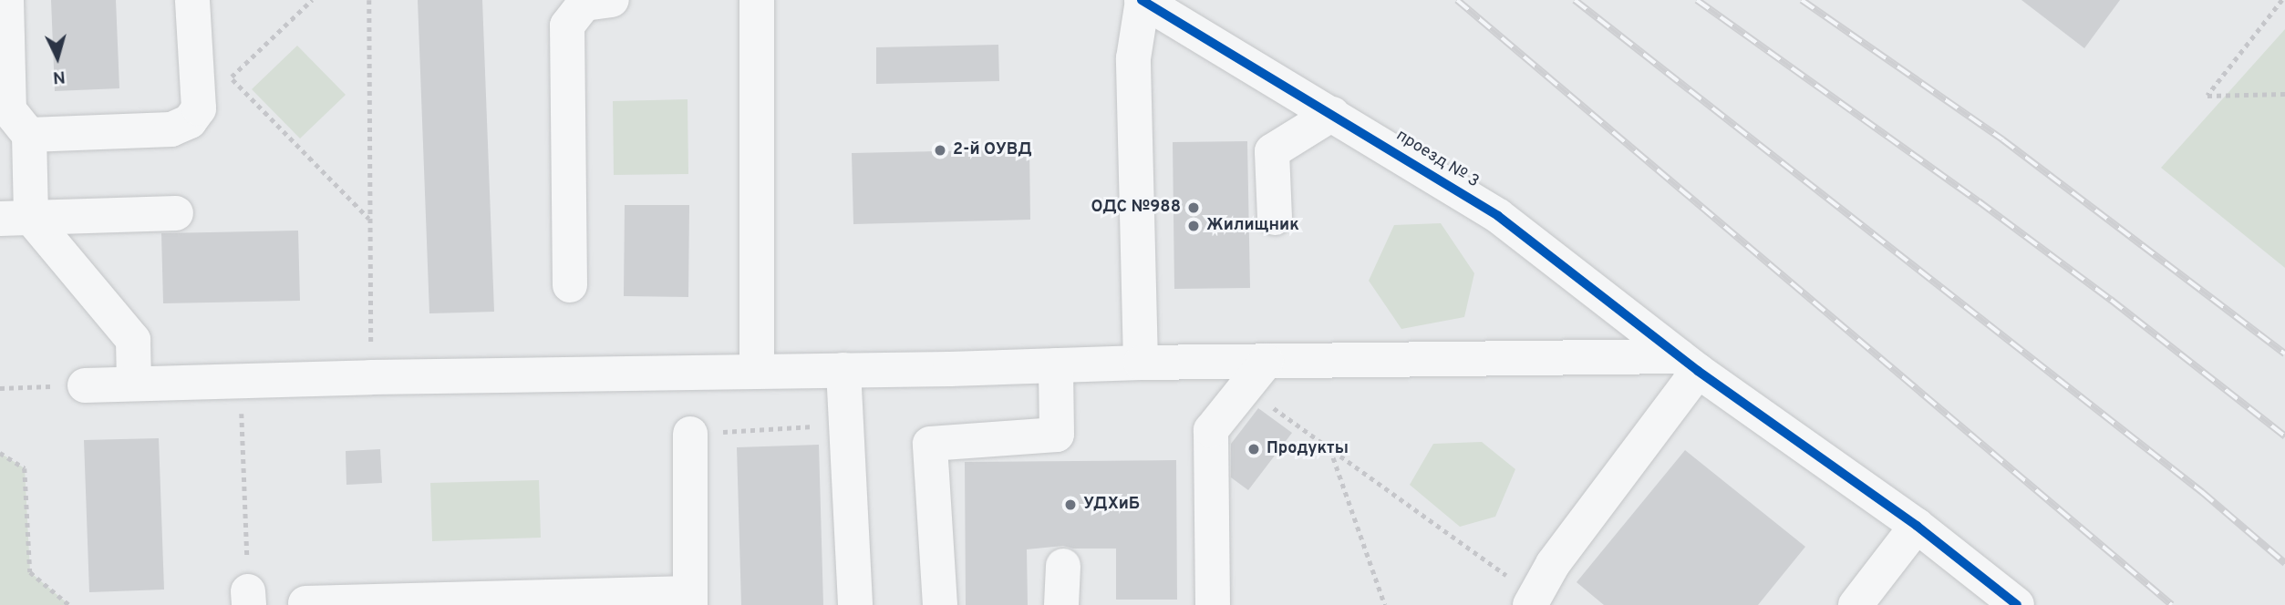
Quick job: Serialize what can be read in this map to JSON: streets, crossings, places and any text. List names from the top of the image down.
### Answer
{
  "streets": {
    "street": ["проезд № 3"]
  },
  "places": [
    "2-й ОУВД",
    "ОДС №988",
    "Жилищник",
    "Продукты",
    "УДХиБ"
  ],
  "north": "bottom"
}
